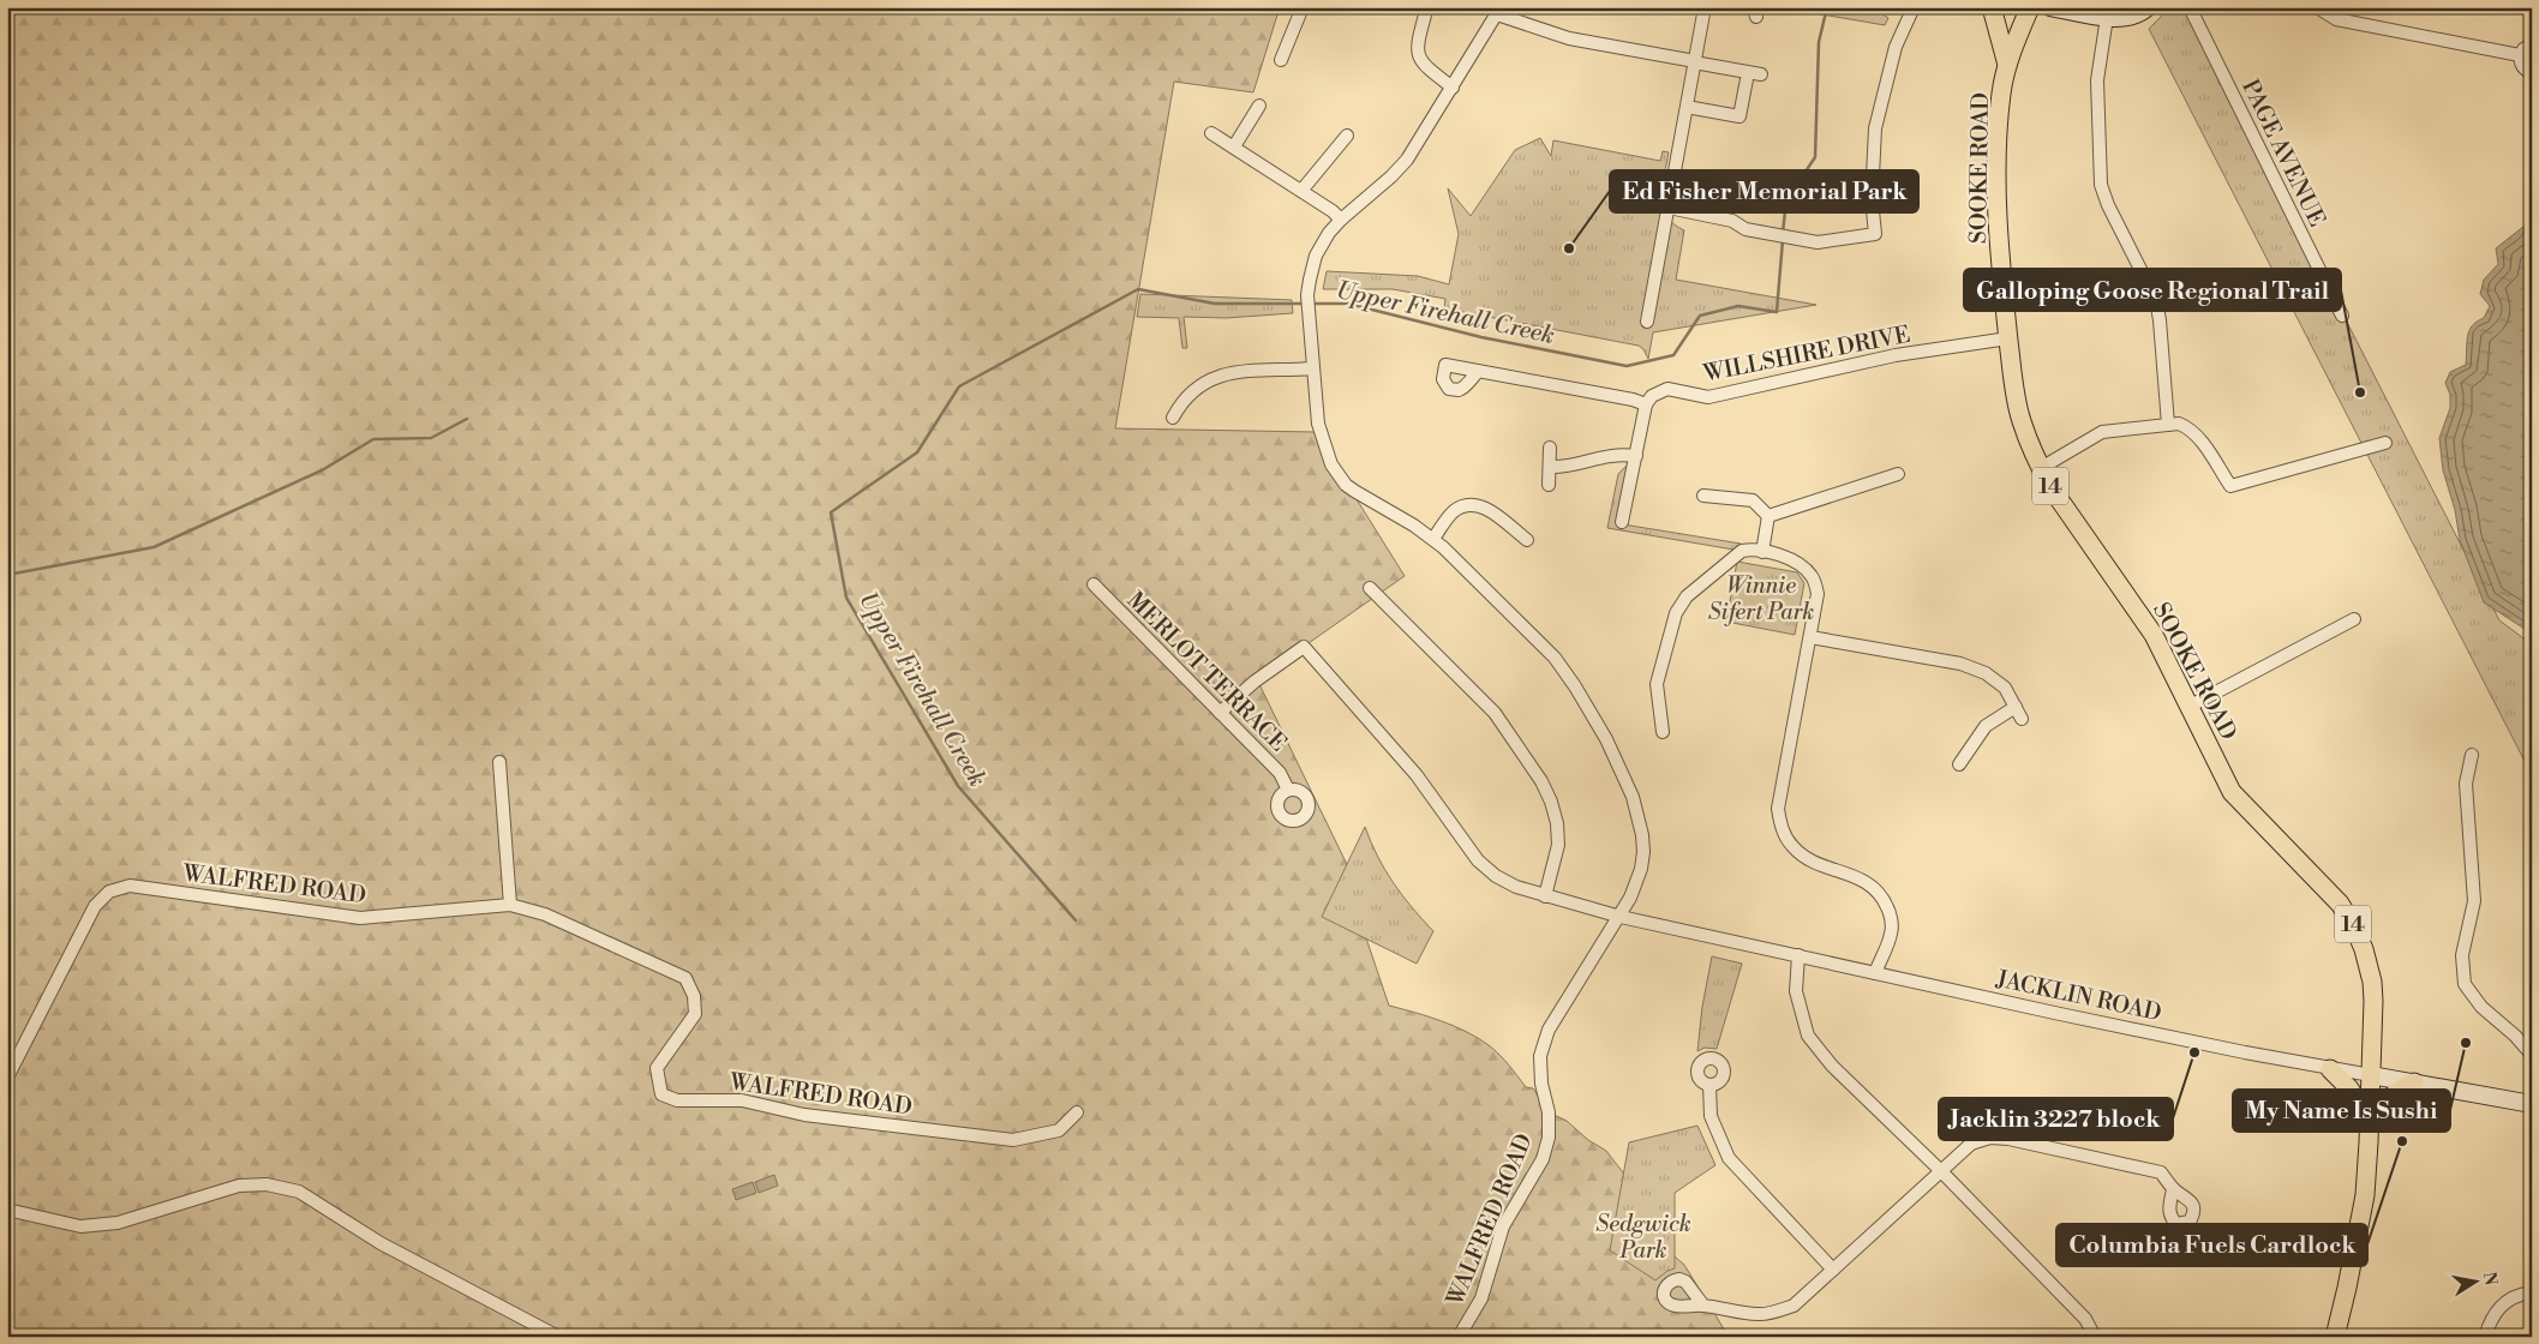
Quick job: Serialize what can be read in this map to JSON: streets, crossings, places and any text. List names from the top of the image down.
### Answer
{
  "streets": {
    "main road": ["SOOKE ROAD", "14", "JACKLIN ROAD"],
    "street": [
      "PAGE AVENUE",
      "WILLSHIRE DRIVE",
      "MERLOT TERRACE",
      "WALFRED ROAD"
    ]
  },
  "crossings": [
    ["SOOKE ROAD", "WILLSHIRE DRIVE"],
    ["SOOKE ROAD", "JACKLIN ROAD"],
    ["MERLOT TERRACE", "JACKLIN ROAD"],
    ["WALFRED ROAD", "JACKLIN ROAD"]
  ],
  "water": ["Upper Firehall Creek"],
  "parks": ["Winnie Sifert Park", "Sedgwick Park"],
  "places": [
    "Ed Fisher Memorial Park",
    "Galloping Goose Regional Trail",
    "My Name Is Sushi",
    "Jacklin 3227 block",
    "Columbia Fuels Cardlock"
  ],
  "north": "right"
}
